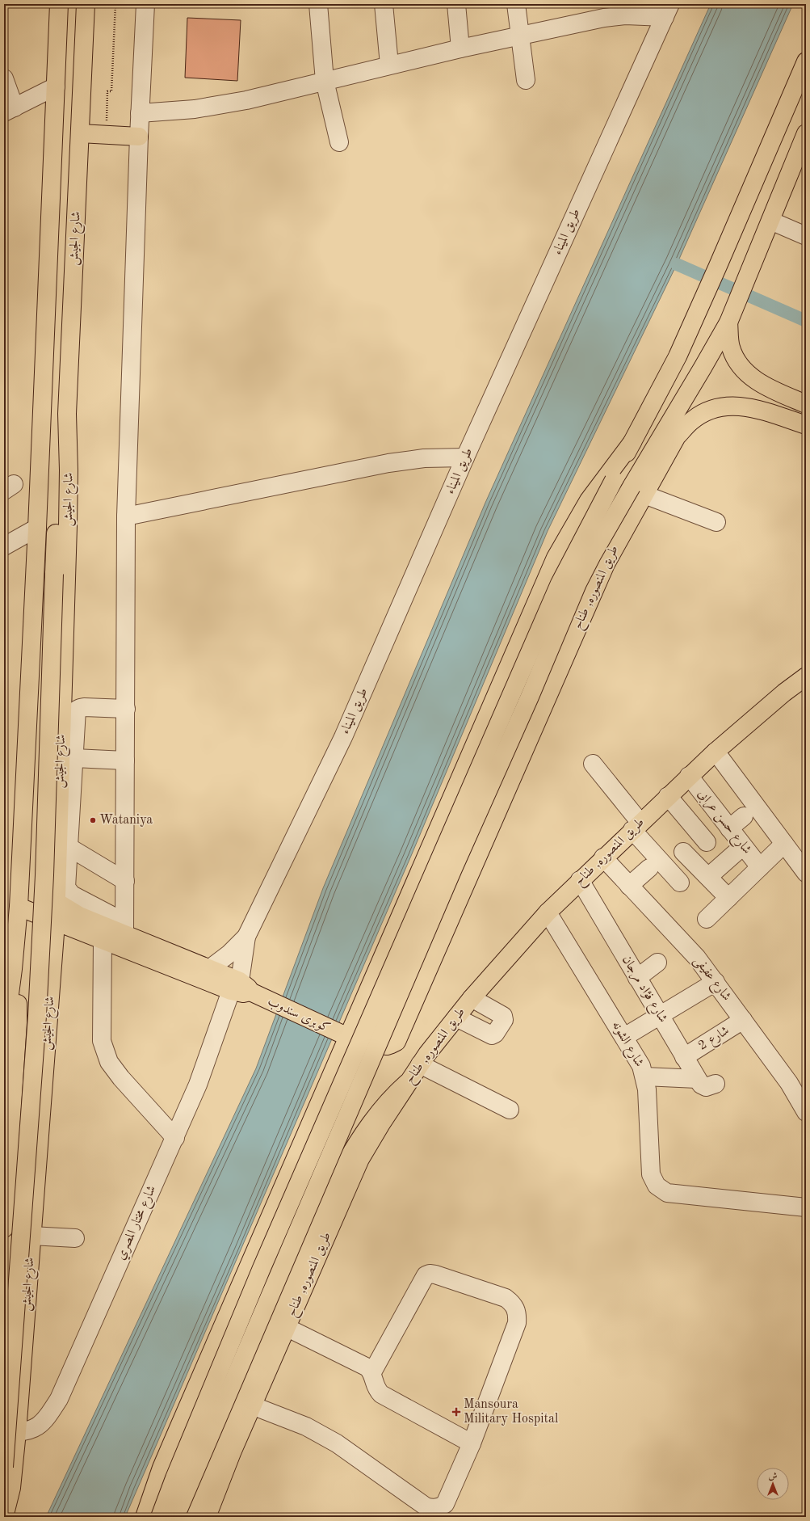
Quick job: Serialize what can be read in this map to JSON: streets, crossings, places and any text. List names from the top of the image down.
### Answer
{
  "streets": {
    "main road": ["شارع الجيش", "طريق المنصوره, طناح", "كوبرى سندوب"],
    "street": [
      "طريق الميناء",
      "شارع حسن عرابى",
      "شارع عفيفى",
      "شارع فؤاد مرجان",
      "شارع 2",
      "شارع الشونه",
      "شارع مختار المصري"
    ]
  },
  "crossings": [
    ["طريق الميناء", "كوبرى سندوب"],
    ["طريق الميناء", "شارع مختار المصري"],
    ["شارع الجيش", "شارع مختار المصري"],
    ["طريق المنصوره, طناح", "شارع حسن عرابى"],
    ["طريق المنصوره, طناح", "شارع عفيفى"],
    ["طريق المنصوره, طناح", "شارع فؤاد مرجان"],
    ["طريق المنصوره, طناح", "كوبرى سندوب"],
    ["طريق المنصوره, طناح", "شارع الشونه"],
    ["شارع عفيفى", "شارع 2"],
    ["شارع فؤاد مرجان", "شارع 2"],
    ["كوبرى سندوب", "شارع مختار المصري"]
  ],
  "places": {
    "other": ["Wataniya"],
    "health": ["Mansoura Military Hospital"]
  },
  "north": "top"
}
